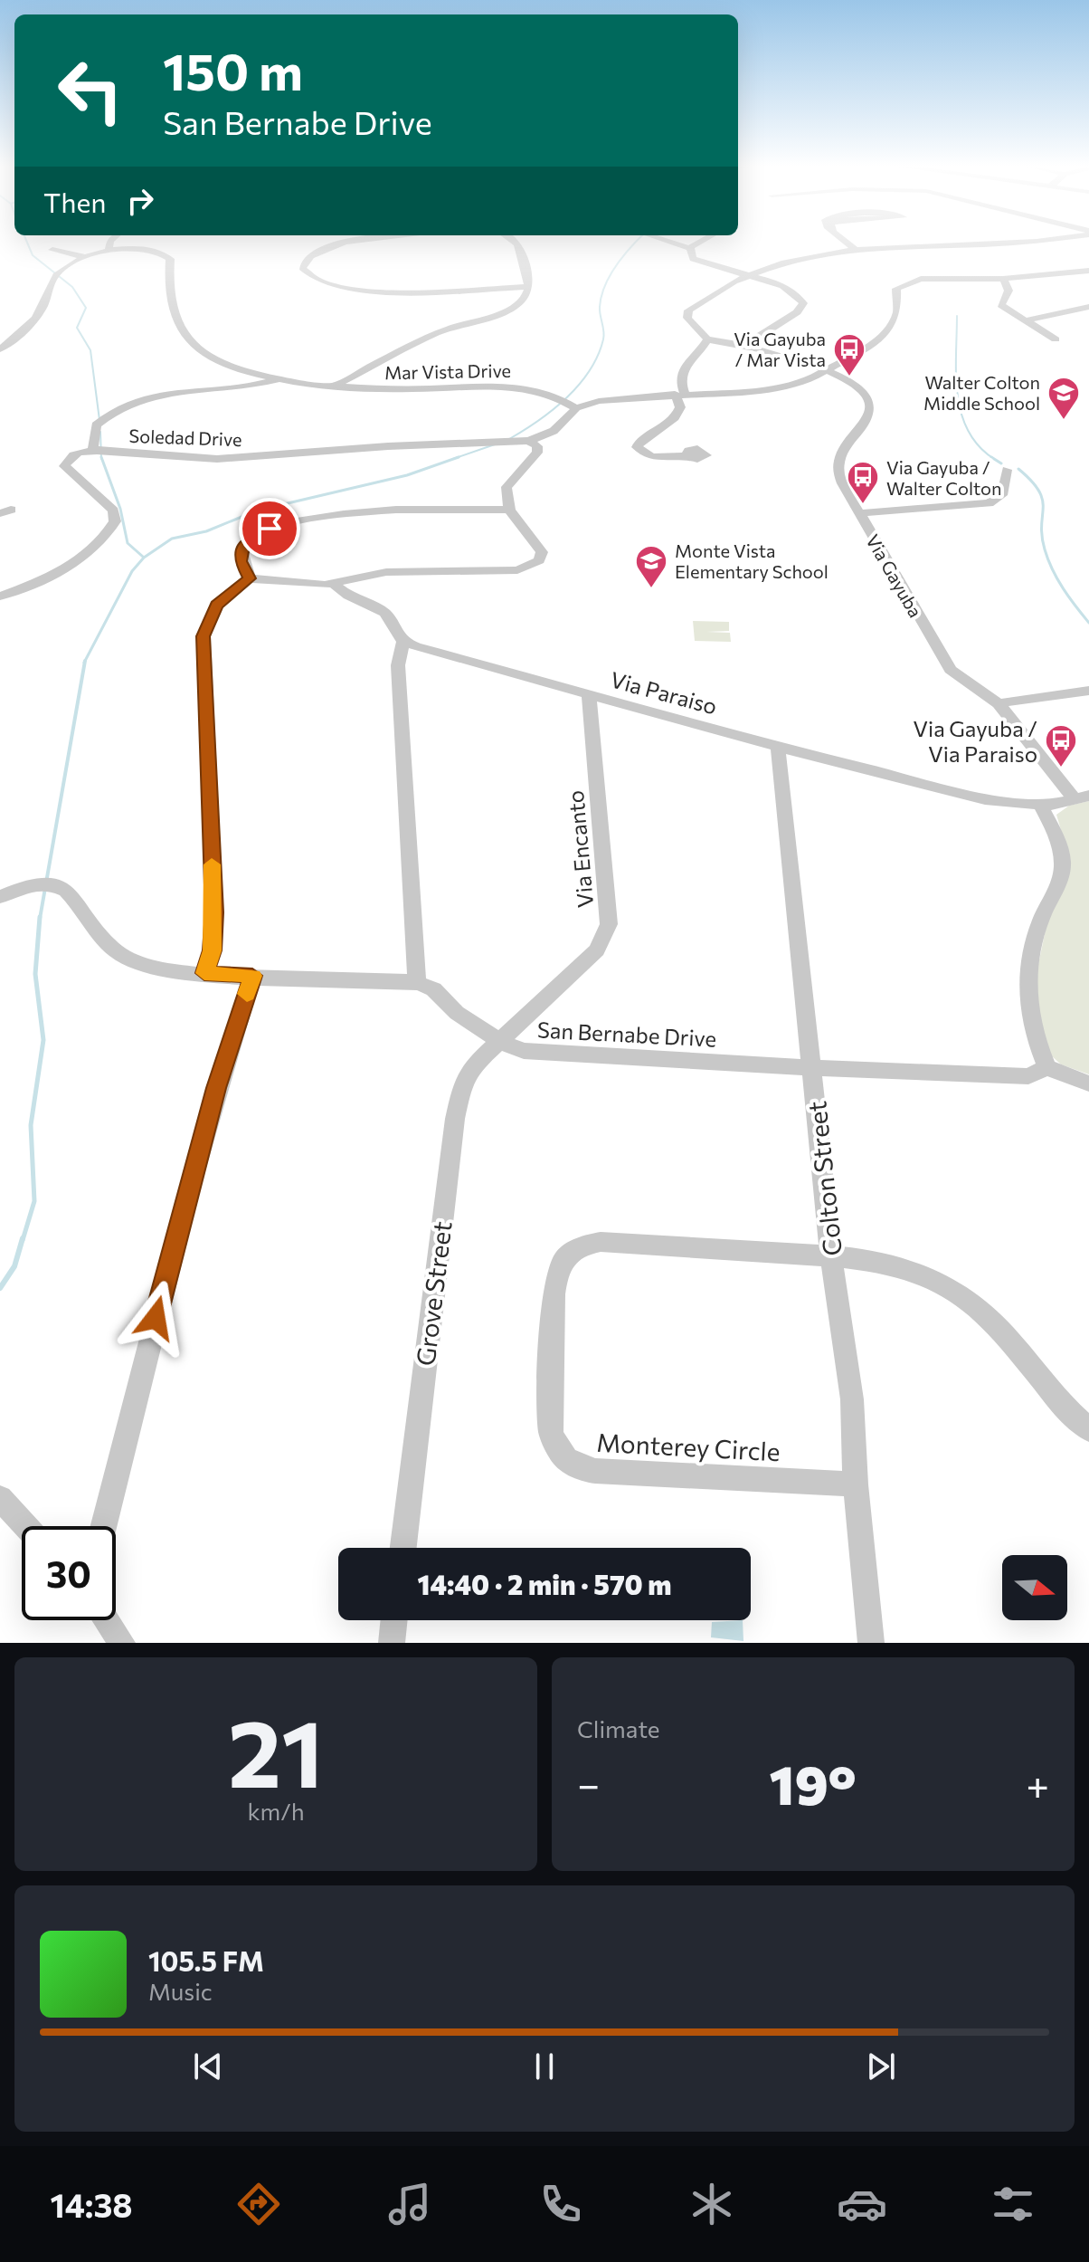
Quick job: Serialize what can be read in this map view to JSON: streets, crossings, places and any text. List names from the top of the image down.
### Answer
{
  "streets": {
    "street": [
      "Mar Vista Drive",
      "Soledad Drive",
      "Via Gayuba",
      "Via Paraiso",
      "Via Encanto",
      "San Bernabe Drive",
      "Colton Street",
      "Grove Street",
      "Monterey Circle"
    ]
  },
  "crossings": [
    ["Mar Vista Drive", "Soledad Drive"],
    ["Via Gayuba", "Via Paraiso"],
    ["Via Paraiso", "Via Encanto"],
    ["Via Paraiso", "Colton Street"],
    ["Via Encanto", "San Bernabe Drive"],
    ["Via Encanto", "Grove Street"],
    ["San Bernabe Drive", "Colton Street"],
    ["San Bernabe Drive", "Grove Street"],
    ["Colton Street", "Monterey Circle"]
  ],
  "places": {
    "bus stop": ["Via Gayuba / Mar Vista", "Via Gayuba / Walter Colton", "Via Gayuba / Via Paraiso"],
    "school or university": ["Walter Colton Middle School", "Monte Vista Elementary School"]
  },
  "north": "right",
  "page": {
    "turn": ["150 m", "San Bernabe Drive"],
    "then": "Then",
    "limit": "30",
    "trip": "14:40 · 2 min · 570 m",
    "tile": [
      ["21", "km/h"],
      "Climate"
    ],
    "heat": ["−", "19°", "+"],
    "song": ["105.5 FM", "Music"],
    "tabs": "14:38"
  }
}
